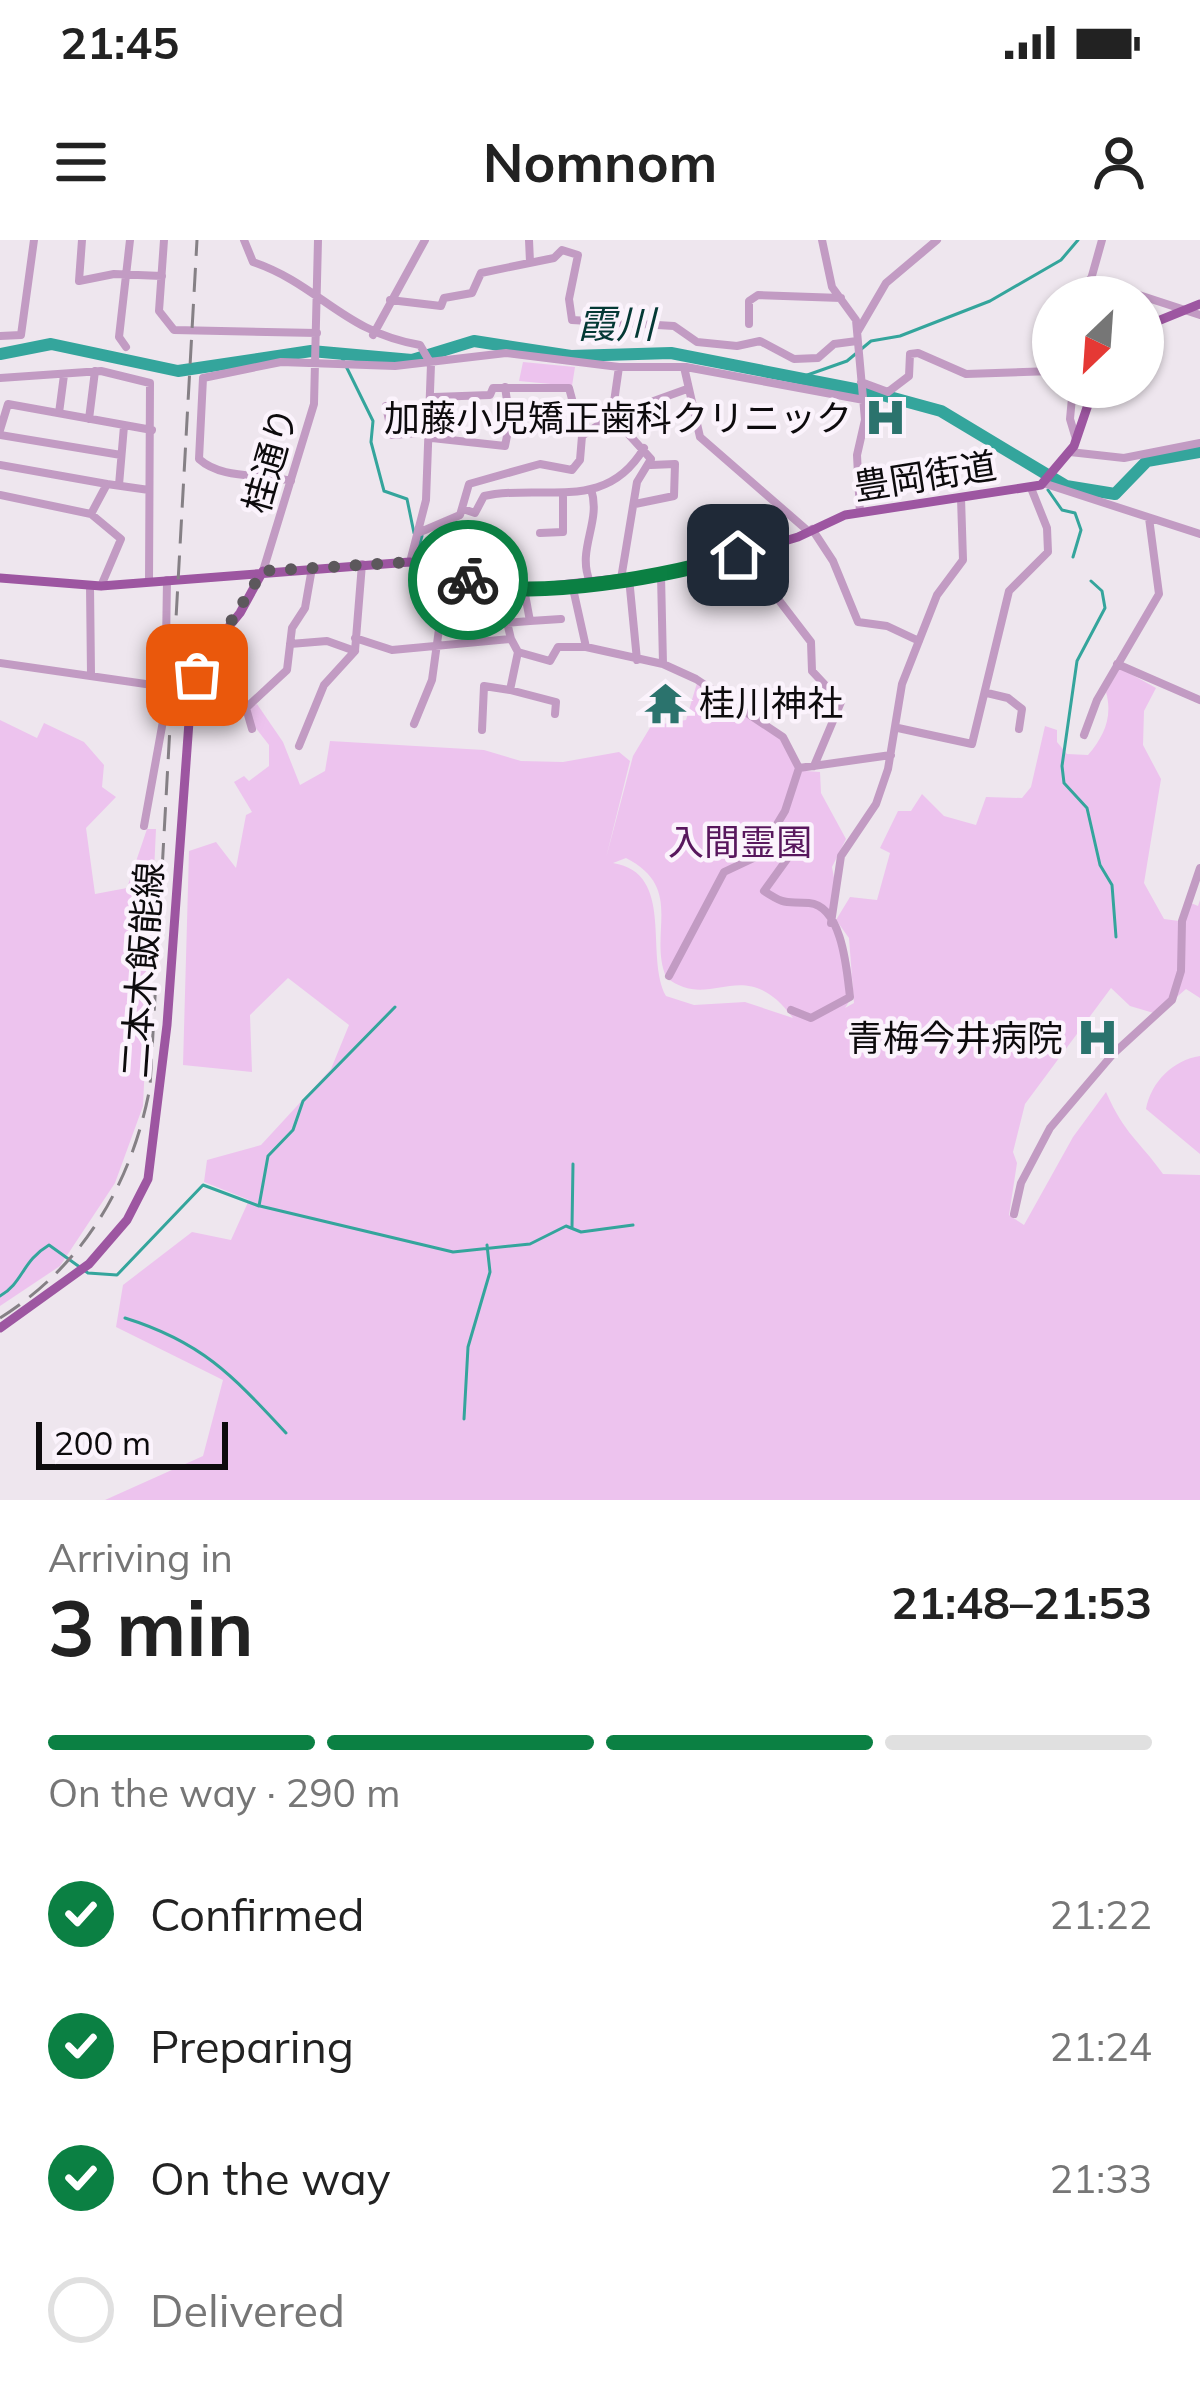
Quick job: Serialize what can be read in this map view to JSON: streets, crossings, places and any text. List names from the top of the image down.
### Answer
{
  "streets": {
    "main road": ["豊岡街道", "二本木飯能線"],
    "street": ["桂通り"]
  },
  "crossings": [
    ["桂通り", "豊岡街道"],
    ["桂通り", "二本木飯能線"],
    ["豊岡街道", "二本木飯能線"]
  ],
  "water": ["霞川"],
  "parks": ["入間霊園"],
  "places": {
    "hospital": ["加藤小児矯正歯科クリニック", "青梅今井病院"],
    "temple": ["桂川神社"]
  },
  "scale_bar": "200 m",
  "north": "bottom left",
  "page": {
    "status": "21:45",
    "header": "Nomnom",
    "scale": "200 m",
    "heading": ["3 min", "Arriving in", "21:48–21:53"],
    "bar": "On the way · 290 m",
    "list": [
      ["Confirmed", "21:22"],
      ["Preparing", "21:24"],
      ["On the way", "21:33"],
      "Delivered"
    ]
  }
}
